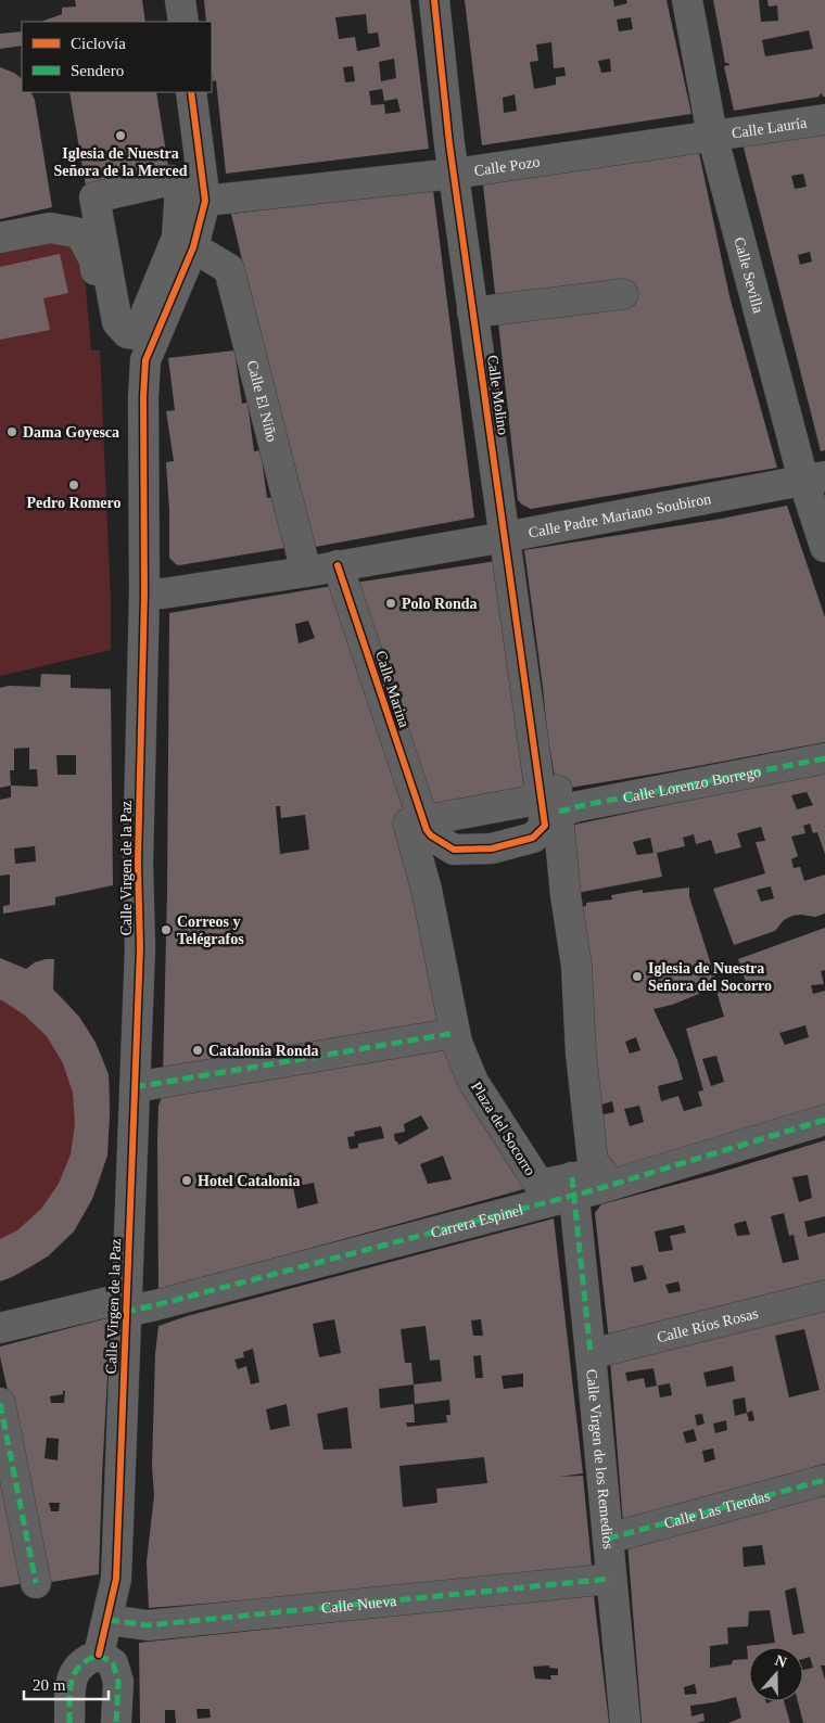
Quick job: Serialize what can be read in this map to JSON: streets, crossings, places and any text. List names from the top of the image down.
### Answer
{
  "streets": {
    "street": [
      "Calle Lauría",
      "Calle Pozo",
      "Calle Sevilla",
      "Calle Molino",
      "Calle El Niño",
      "Calle Padre Mariano Soubiron",
      "Calle Marina",
      "Calle Lorenzo Borrego",
      "Calle Virgen de la Paz",
      "Plaza del Socorro",
      "Carrera Espinel",
      "Calle Ríos Rosas",
      "Calle Virgen de los Remedios",
      "Calle Las Tiendas",
      "Calle Nueva"
    ]
  },
  "crossings": [
    ["Calle Lauría", "Calle Pozo"],
    ["Calle Lauría", "Calle Sevilla"],
    ["Calle Pozo", "Calle Sevilla"],
    ["Calle Pozo", "Calle Molino"],
    ["Calle Pozo", "Calle Virgen de la Paz"],
    ["Calle Sevilla", "Calle Padre Mariano Soubiron"],
    ["Calle Molino", "Calle Padre Mariano Soubiron"],
    ["Calle Molino", "Calle Lorenzo Borrego"],
    ["Calle Molino", "Plaza del Socorro"],
    ["Calle El Niño", "Calle Padre Mariano Soubiron"],
    ["Calle El Niño", "Calle Virgen de la Paz"],
    ["Calle Padre Mariano Soubiron", "Calle Marina"],
    ["Calle Padre Mariano Soubiron", "Calle Virgen de la Paz"],
    ["Calle Marina", "Plaza del Socorro"],
    ["Calle Lorenzo Borrego", "Plaza del Socorro"],
    ["Calle Virgen de la Paz", "Carrera Espinel"],
    ["Calle Virgen de la Paz", "Calle Nueva"],
    ["Plaza del Socorro", "Carrera Espinel"],
    ["Plaza del Socorro", "Calle Virgen de los Remedios"],
    ["Carrera Espinel", "Calle Virgen de los Remedios"],
    ["Calle Ríos Rosas", "Calle Virgen de los Remedios"],
    ["Calle Virgen de los Remedios", "Calle Las Tiendas"],
    ["Calle Virgen de los Remedios", "Calle Nueva"]
  ],
  "places": [
    "Iglesia de Nuestra Señora de la Merced",
    "Dama Goyesca",
    "Pedro Romero",
    "Polo Ronda",
    "Correos y Telégrafos",
    "Iglesia de Nuestra Señora del Socorro",
    "Catalonia Ronda",
    "Hotel Catalonia"
  ],
  "legend": ["Ciclovía", "Sendero"],
  "scale_bar": "20 m",
  "north": "top"
}
